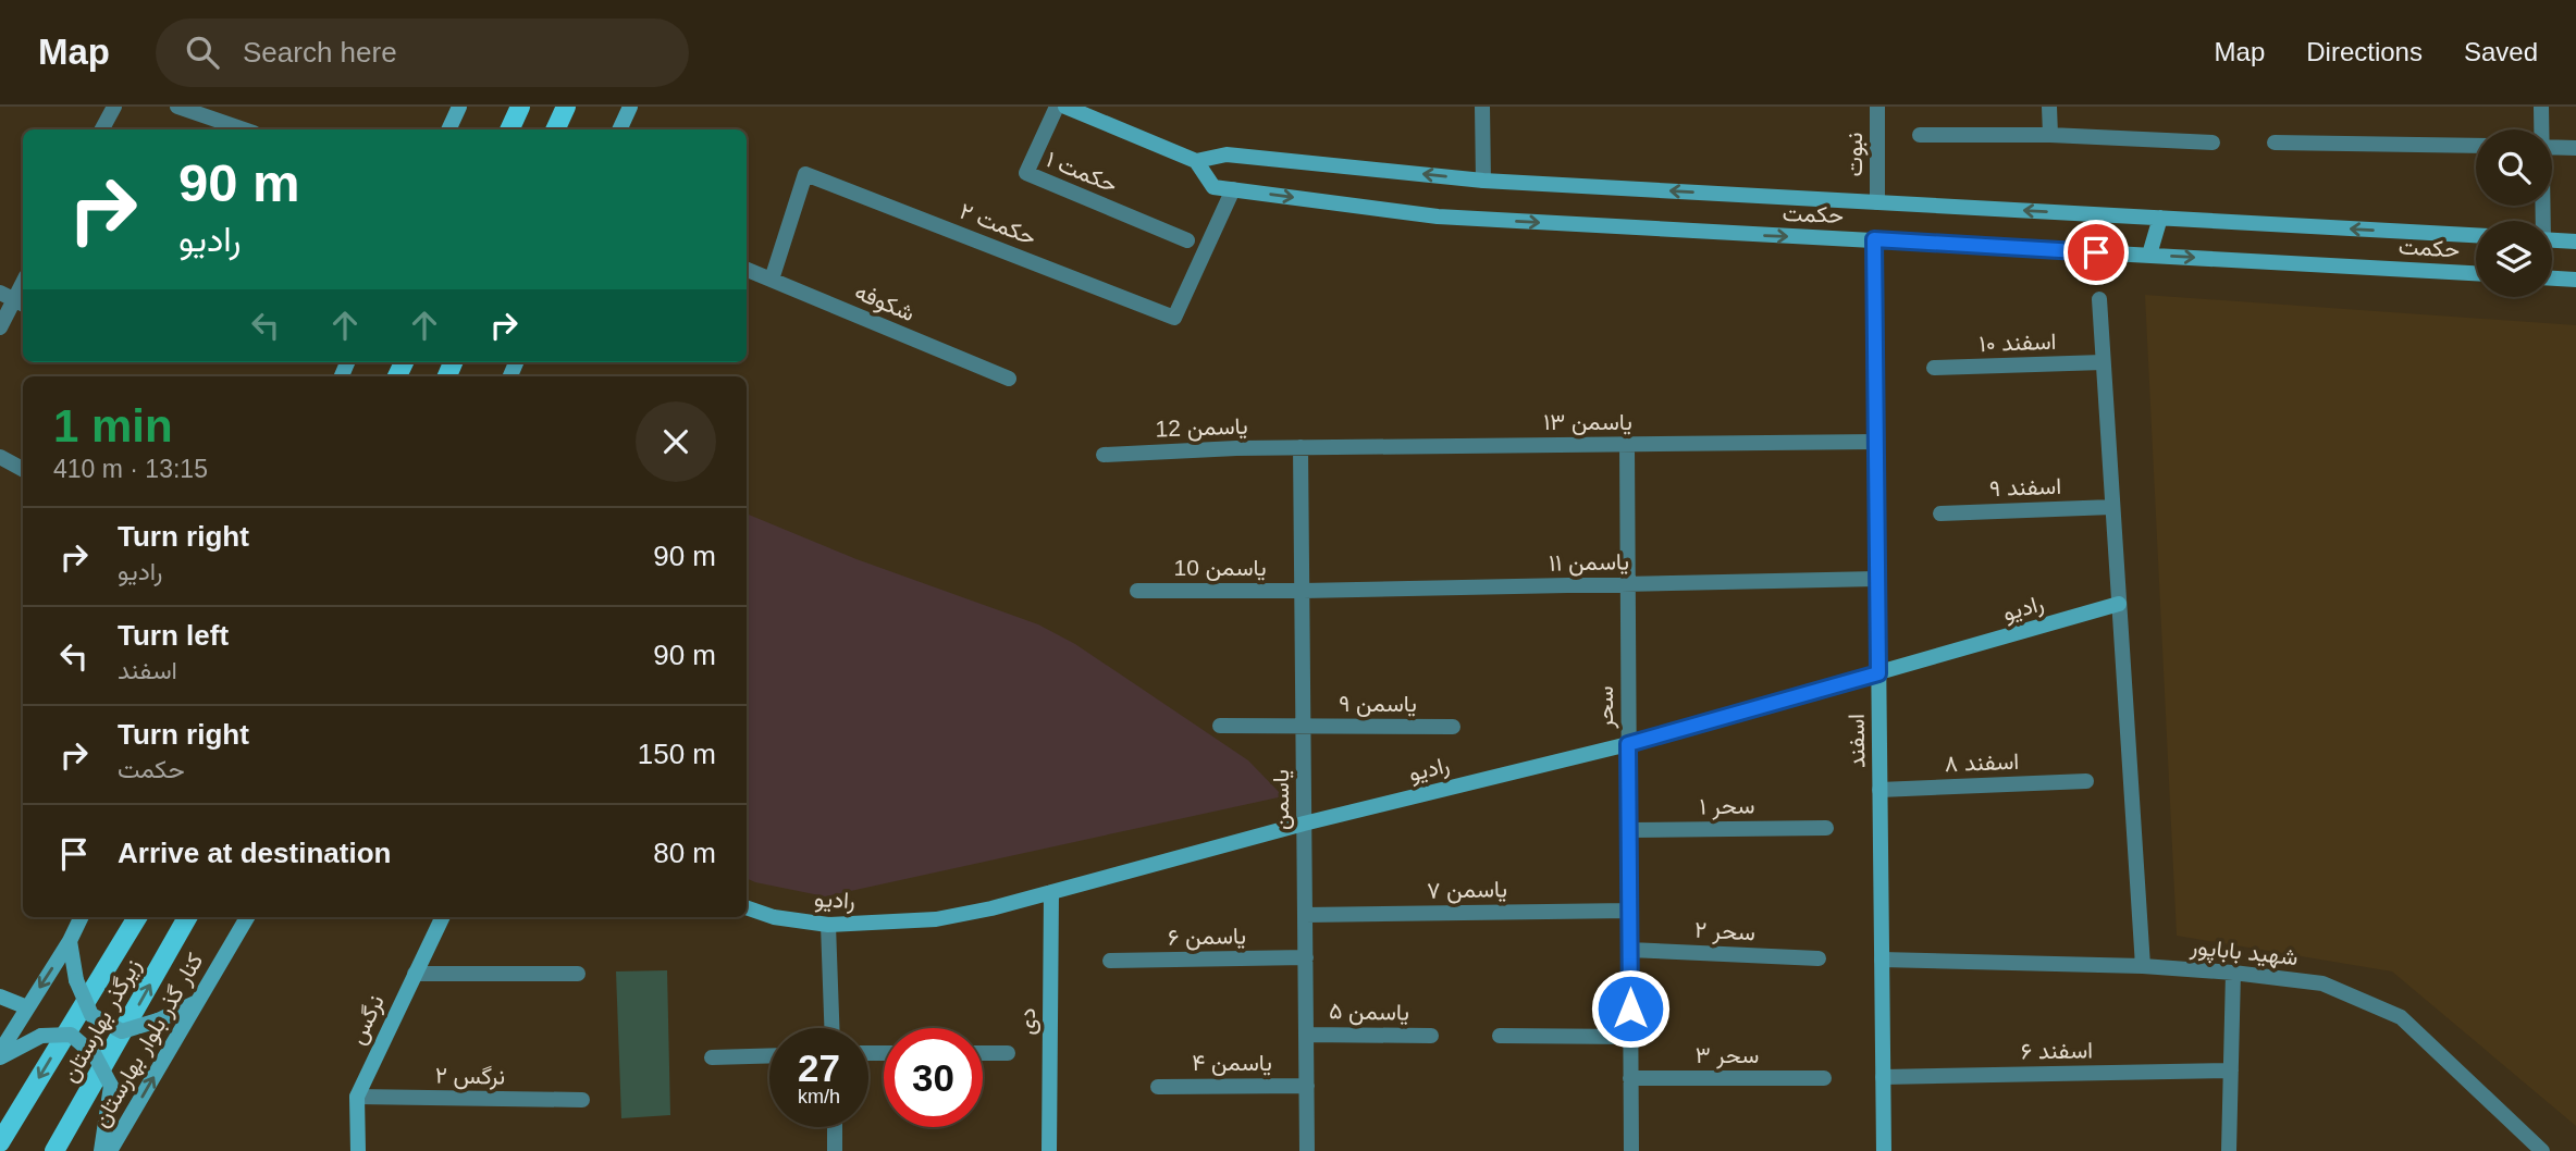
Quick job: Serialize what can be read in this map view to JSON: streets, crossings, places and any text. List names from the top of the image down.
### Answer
{
  "streets": {
    "main road": ["زیرگذر بهارستان"],
    "street": [
      "نبوت",
      "حکمت ۱",
      "حکمت",
      "حکمت ۲",
      "شکوفه",
      "اسفند ۱۰",
      "یاسمن ۱۳",
      "یاسمن 12",
      "اسفند ۹",
      "یاسمن ۱۱",
      "یاسمن 10",
      "رادیو",
      "یاسمن ۹",
      "سحر",
      "اسفند",
      "اسفند ۸",
      "یاسمن",
      "سحر ۱",
      "یاسمن ۷",
      "سحر ۲",
      "یاسمن ۶",
      "شهید باباپور",
      "یاسمن ۵",
      "نرگس",
      "دی",
      "کنار گذر بلوار بهارستان",
      "اسفند ۶",
      "سحر ۳",
      "یاسمن ۴",
      "نرگس ۲"
    ]
  },
  "crossings": [
    ["نبوت", "حکمت"],
    ["حکمت", "حکمت ۲"],
    ["حکمت", "اسفند"],
    ["حکمت ۲", "شکوفه"],
    ["یاسمن ۱۳", "یاسمن 12"],
    ["یاسمن ۱۳", "سحر"],
    ["یاسمن ۱۳", "اسفند"],
    ["یاسمن ۱۳", "یاسمن"],
    ["یاسمن 12", "یاسمن"],
    ["یاسمن ۱۱", "یاسمن 10"],
    ["یاسمن ۱۱", "سحر"],
    ["یاسمن ۱۱", "اسفند"],
    ["یاسمن ۱۱", "یاسمن"],
    ["یاسمن 10", "یاسمن"],
    ["رادیو", "سحر"],
    ["رادیو", "اسفند"],
    ["رادیو", "یاسمن"],
    ["رادیو", "دی"],
    ["یاسمن ۹", "یاسمن"],
    ["سحر", "سحر ۱"],
    ["سحر", "یاسمن ۷"],
    ["سحر", "سحر ۲"],
    ["سحر", "سحر ۳"],
    ["اسفند", "اسفند ۸"],
    ["اسفند", "شهید باباپور"],
    ["اسفند", "اسفند ۶"],
    ["یاسمن", "یاسمن ۷"],
    ["یاسمن", "یاسمن ۶"],
    ["یاسمن", "یاسمن ۵"],
    ["یاسمن", "یاسمن ۴"],
    ["نرگس", "نرگس ۲"]
  ],
  "one_way": ["کنار گذر بلوار بهارستان"],
  "page": {
    "header": "Map",
    "search": "Search here",
    "nav": ["Map", "Directions", "Saved"],
    "turn": ["90 m", "رادیو"],
    "heading": ["1 min", "410 m · 13:15"],
    "list": [
      {
        "name": "Turn right",
        "note": "رادیو",
        "value": "90 m"
      },
      {
        "name": "Turn left",
        "note": "اسفند",
        "value": "90 m"
      },
      {
        "name": "Turn right",
        "note": "حکمت",
        "value": "150 m"
      },
      {
        "name": "Arrive at destination",
        "value": "80 m"
      }
    ],
    "speed": "27 km/h",
    "limit": "30"
  }
}
